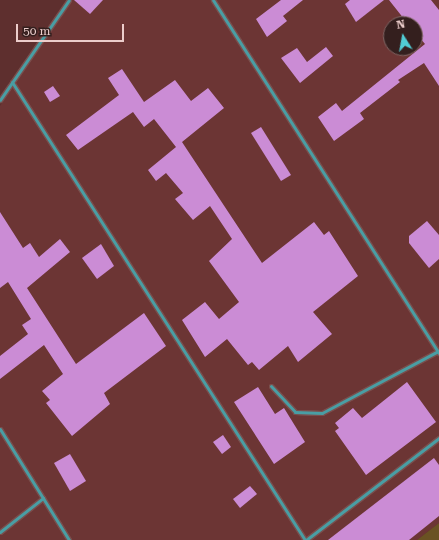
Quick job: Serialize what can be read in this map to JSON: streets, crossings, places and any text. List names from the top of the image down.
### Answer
{
  "scale_bar": "50 m",
  "north": "top"
}
